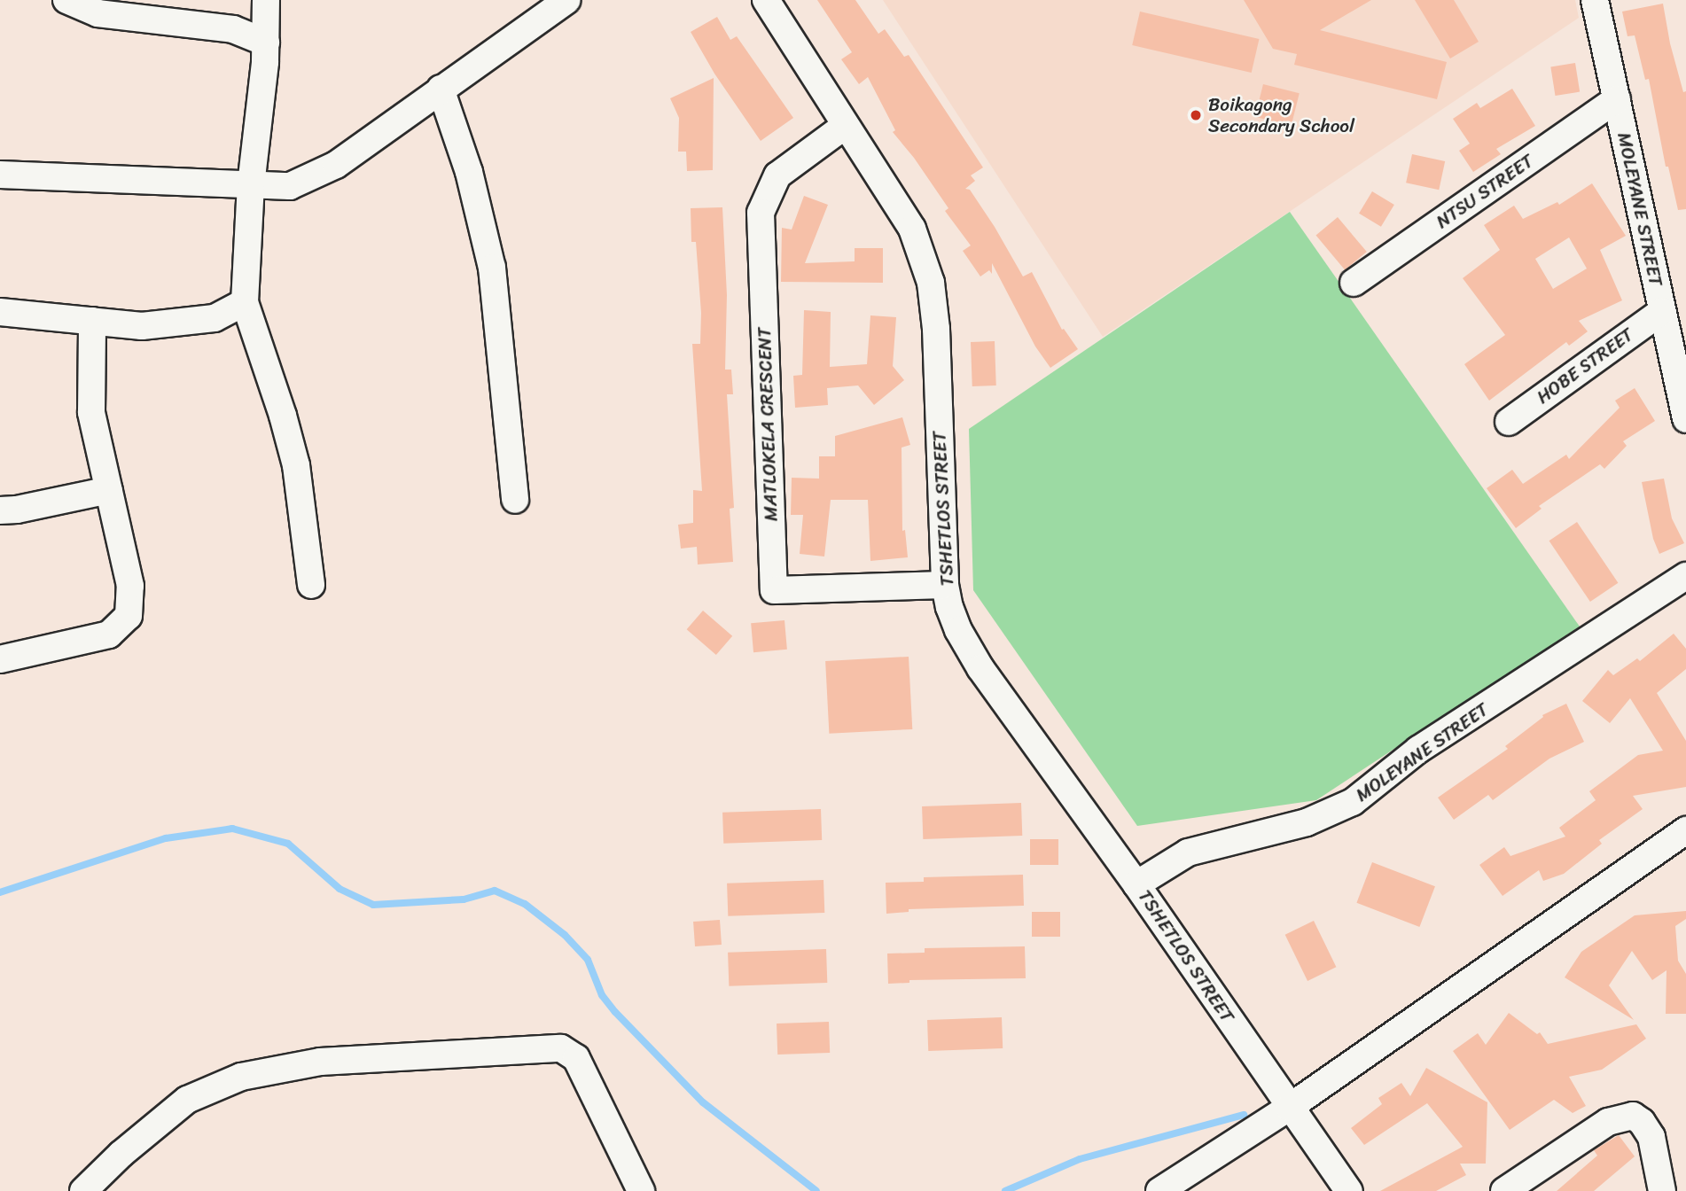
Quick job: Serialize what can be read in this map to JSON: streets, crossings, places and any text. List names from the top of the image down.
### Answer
{
  "streets": {
    "street": [
      "NTSU STREET",
      "MOLEYANE STREET",
      "HOBE STREET",
      "MATLOKELA CRESCENT",
      "TSHETLOS STREET"
    ]
  },
  "crossings": [
    ["NTSU STREET", "MOLEYANE STREET"],
    ["MOLEYANE STREET", "HOBE STREET"],
    ["MOLEYANE STREET", "TSHETLOS STREET"],
    ["MATLOKELA CRESCENT", "TSHETLOS STREET"]
  ],
  "places": ["Boikagong Secondary School"]
}
